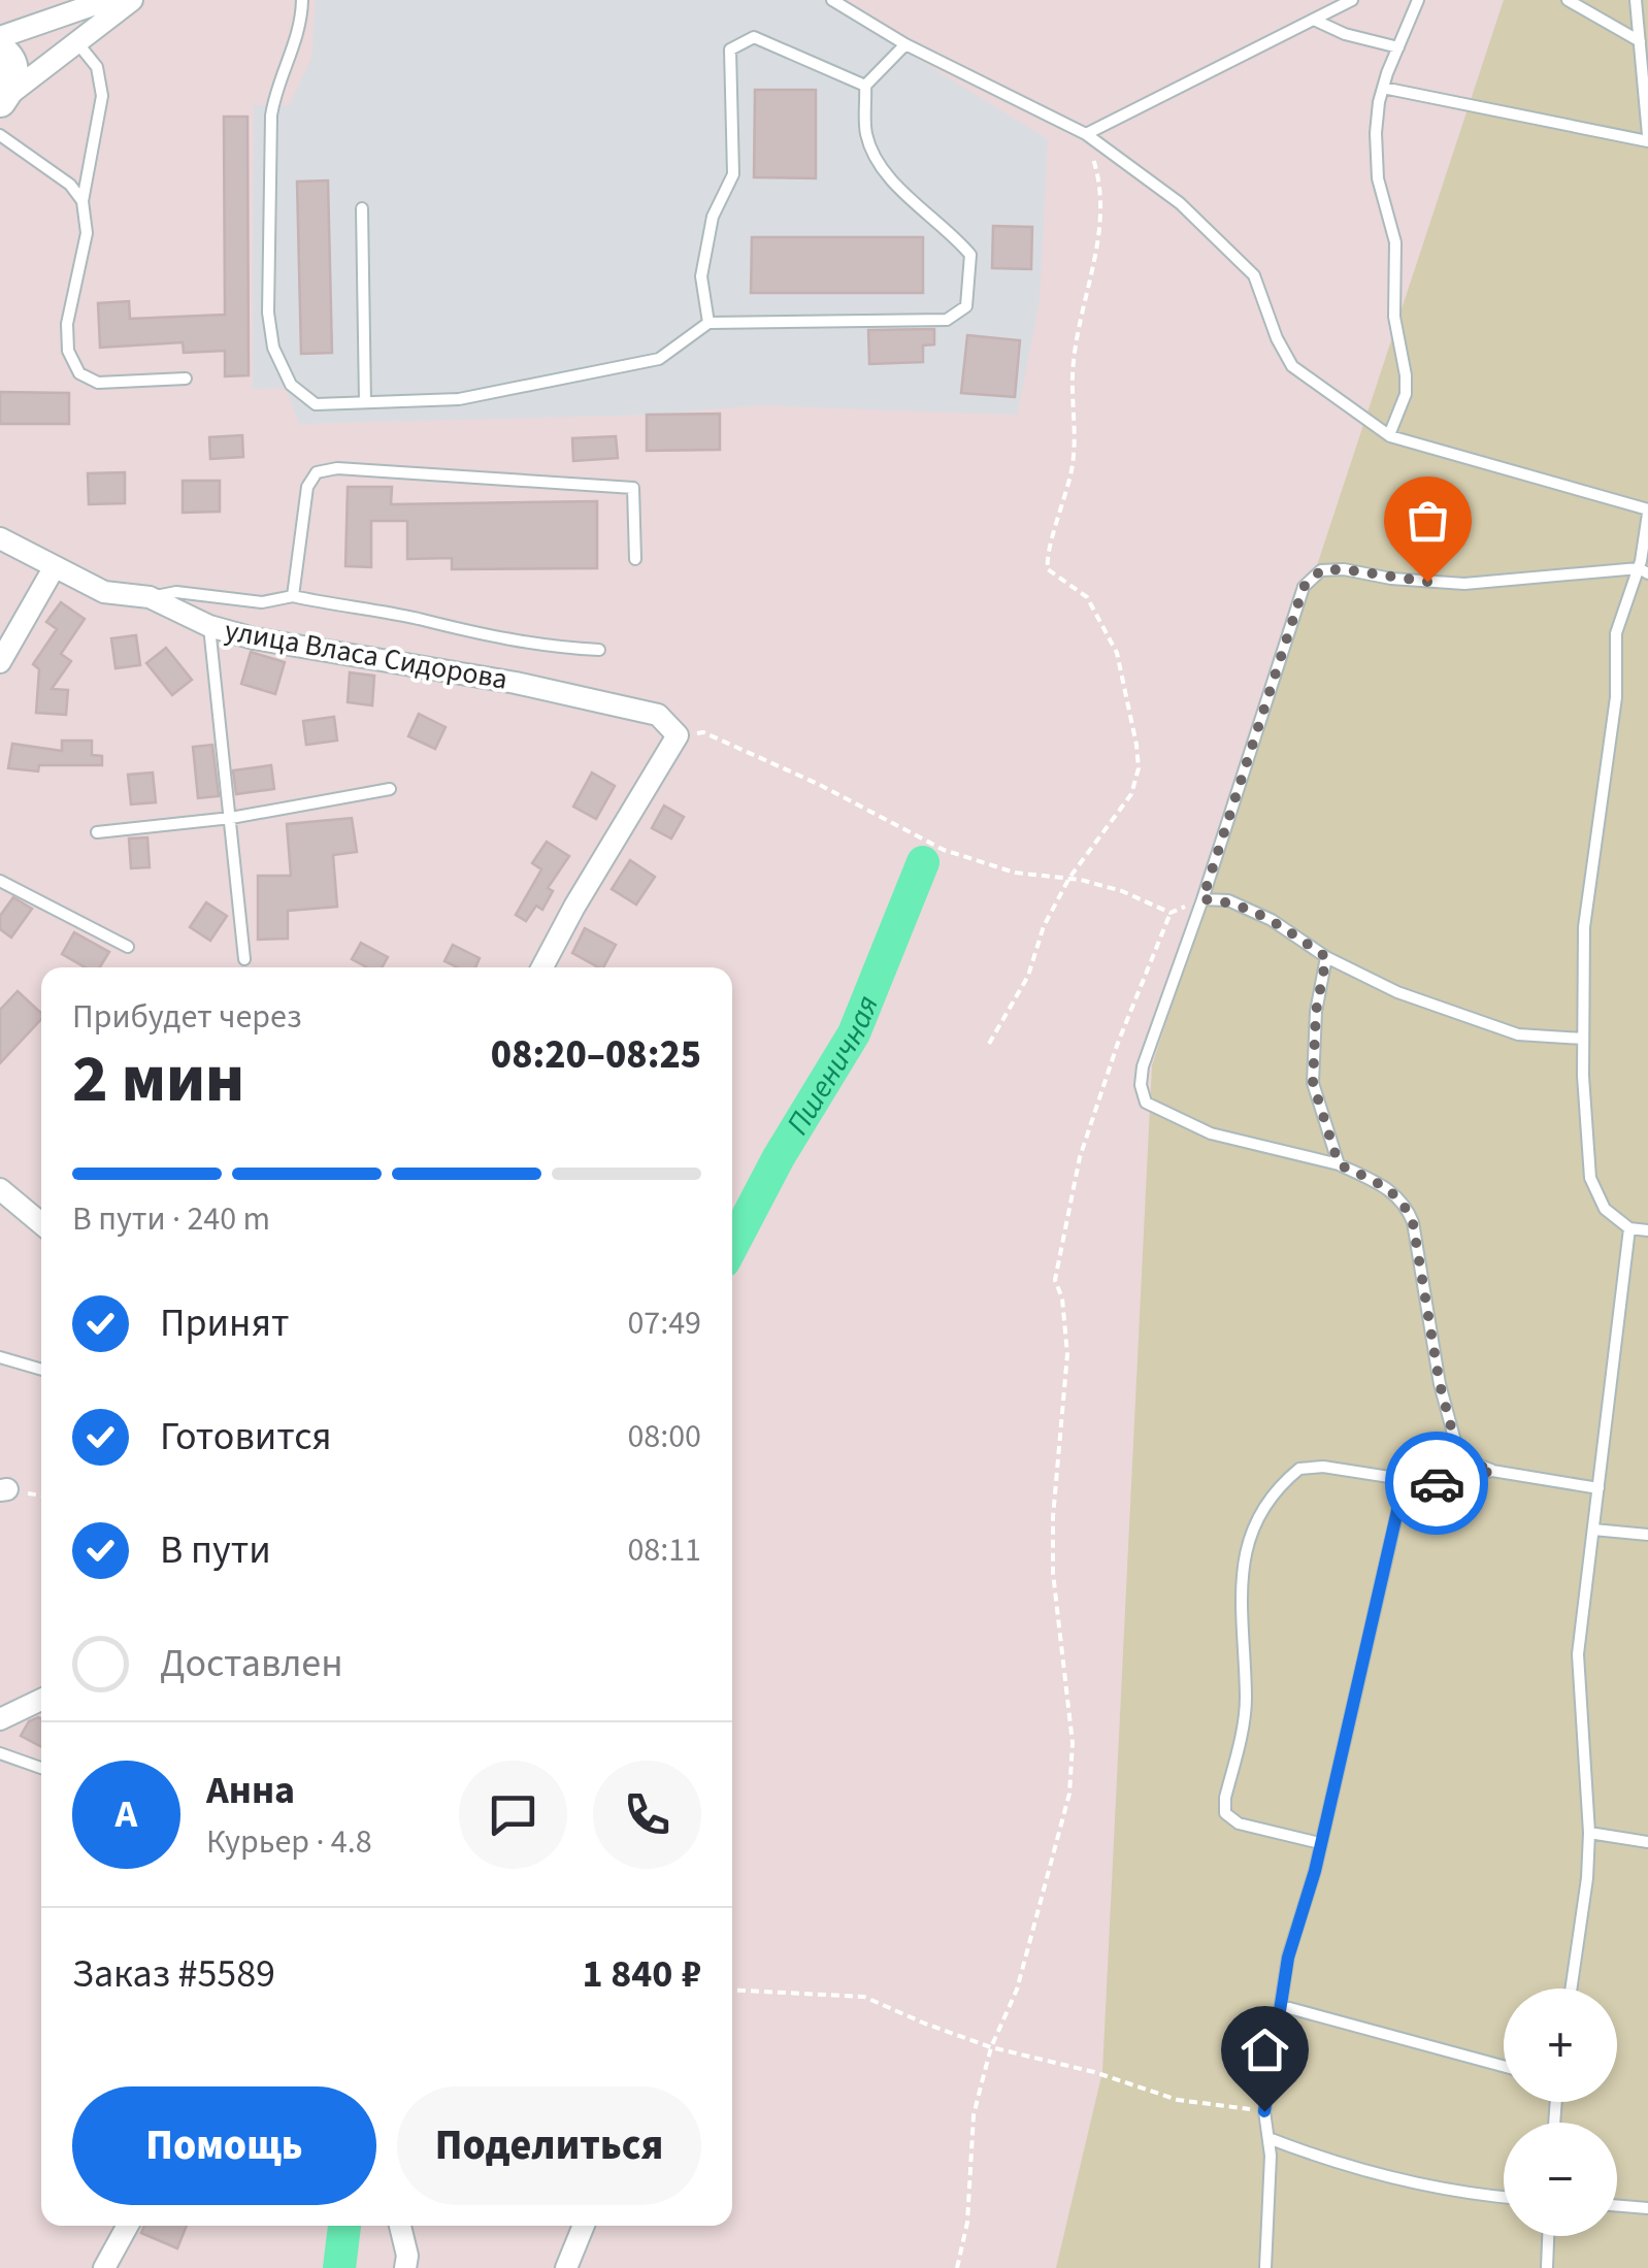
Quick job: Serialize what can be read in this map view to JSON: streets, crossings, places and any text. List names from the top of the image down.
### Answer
{
  "streets": {
    "street": ["улица Власа Сидорова"]
  },
  "water": ["Пшеничная"],
  "page": {
    "heading": ["2 мин", "Прибудет через", "08:20–08:25"],
    "panel": [
      "Анна",
      "Курьер · 4.8",
      "Заказ #5589",
      "1 840 ₽"
    ],
    "bar": "В пути · 240 m",
    "list": [
      ["Принят", "07:49"],
      ["Готовится", "08:00"],
      ["В пути", "08:11"],
      "Доставлен"
    ],
    "round": "А",
    "map_buttons": ["+", "−"],
    "buttons": ["Помощь", "Поделиться"]
  }
}
